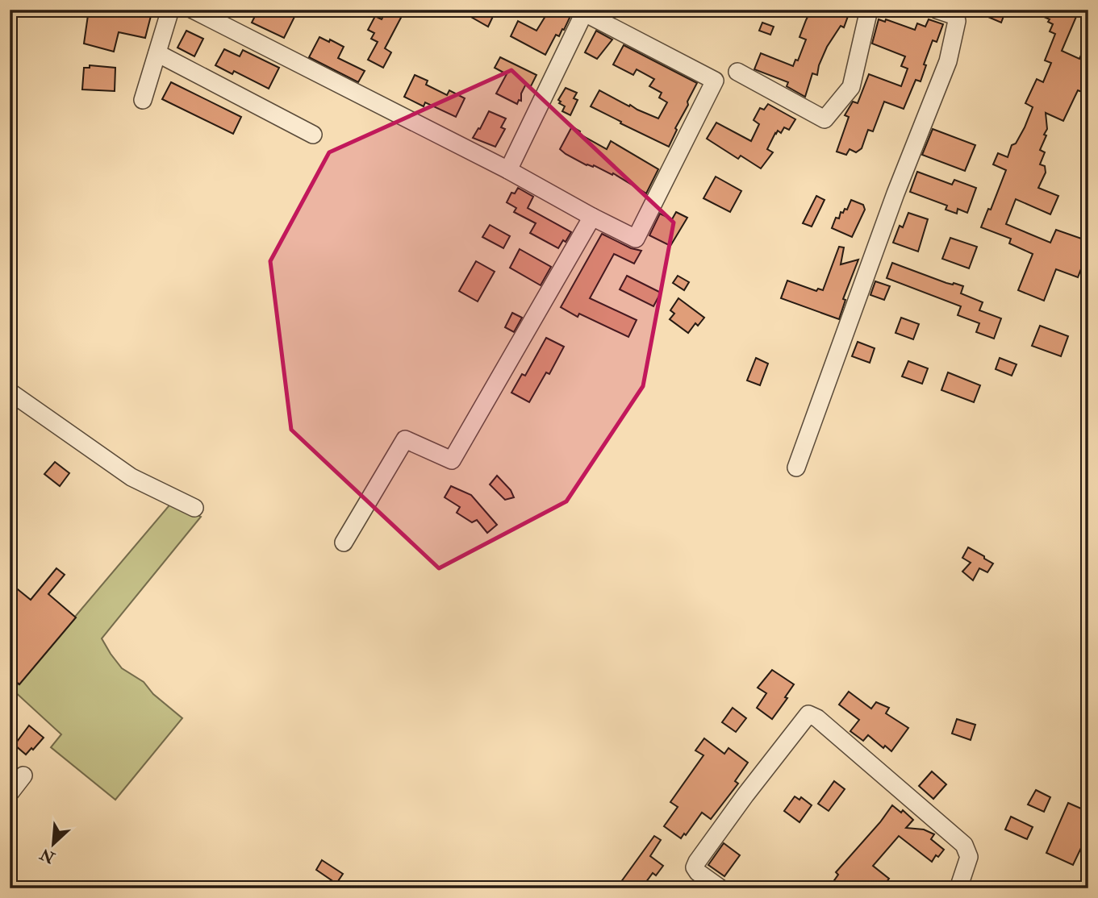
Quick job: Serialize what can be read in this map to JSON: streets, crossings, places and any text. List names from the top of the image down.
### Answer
{
  "north": "bottom left"
}
